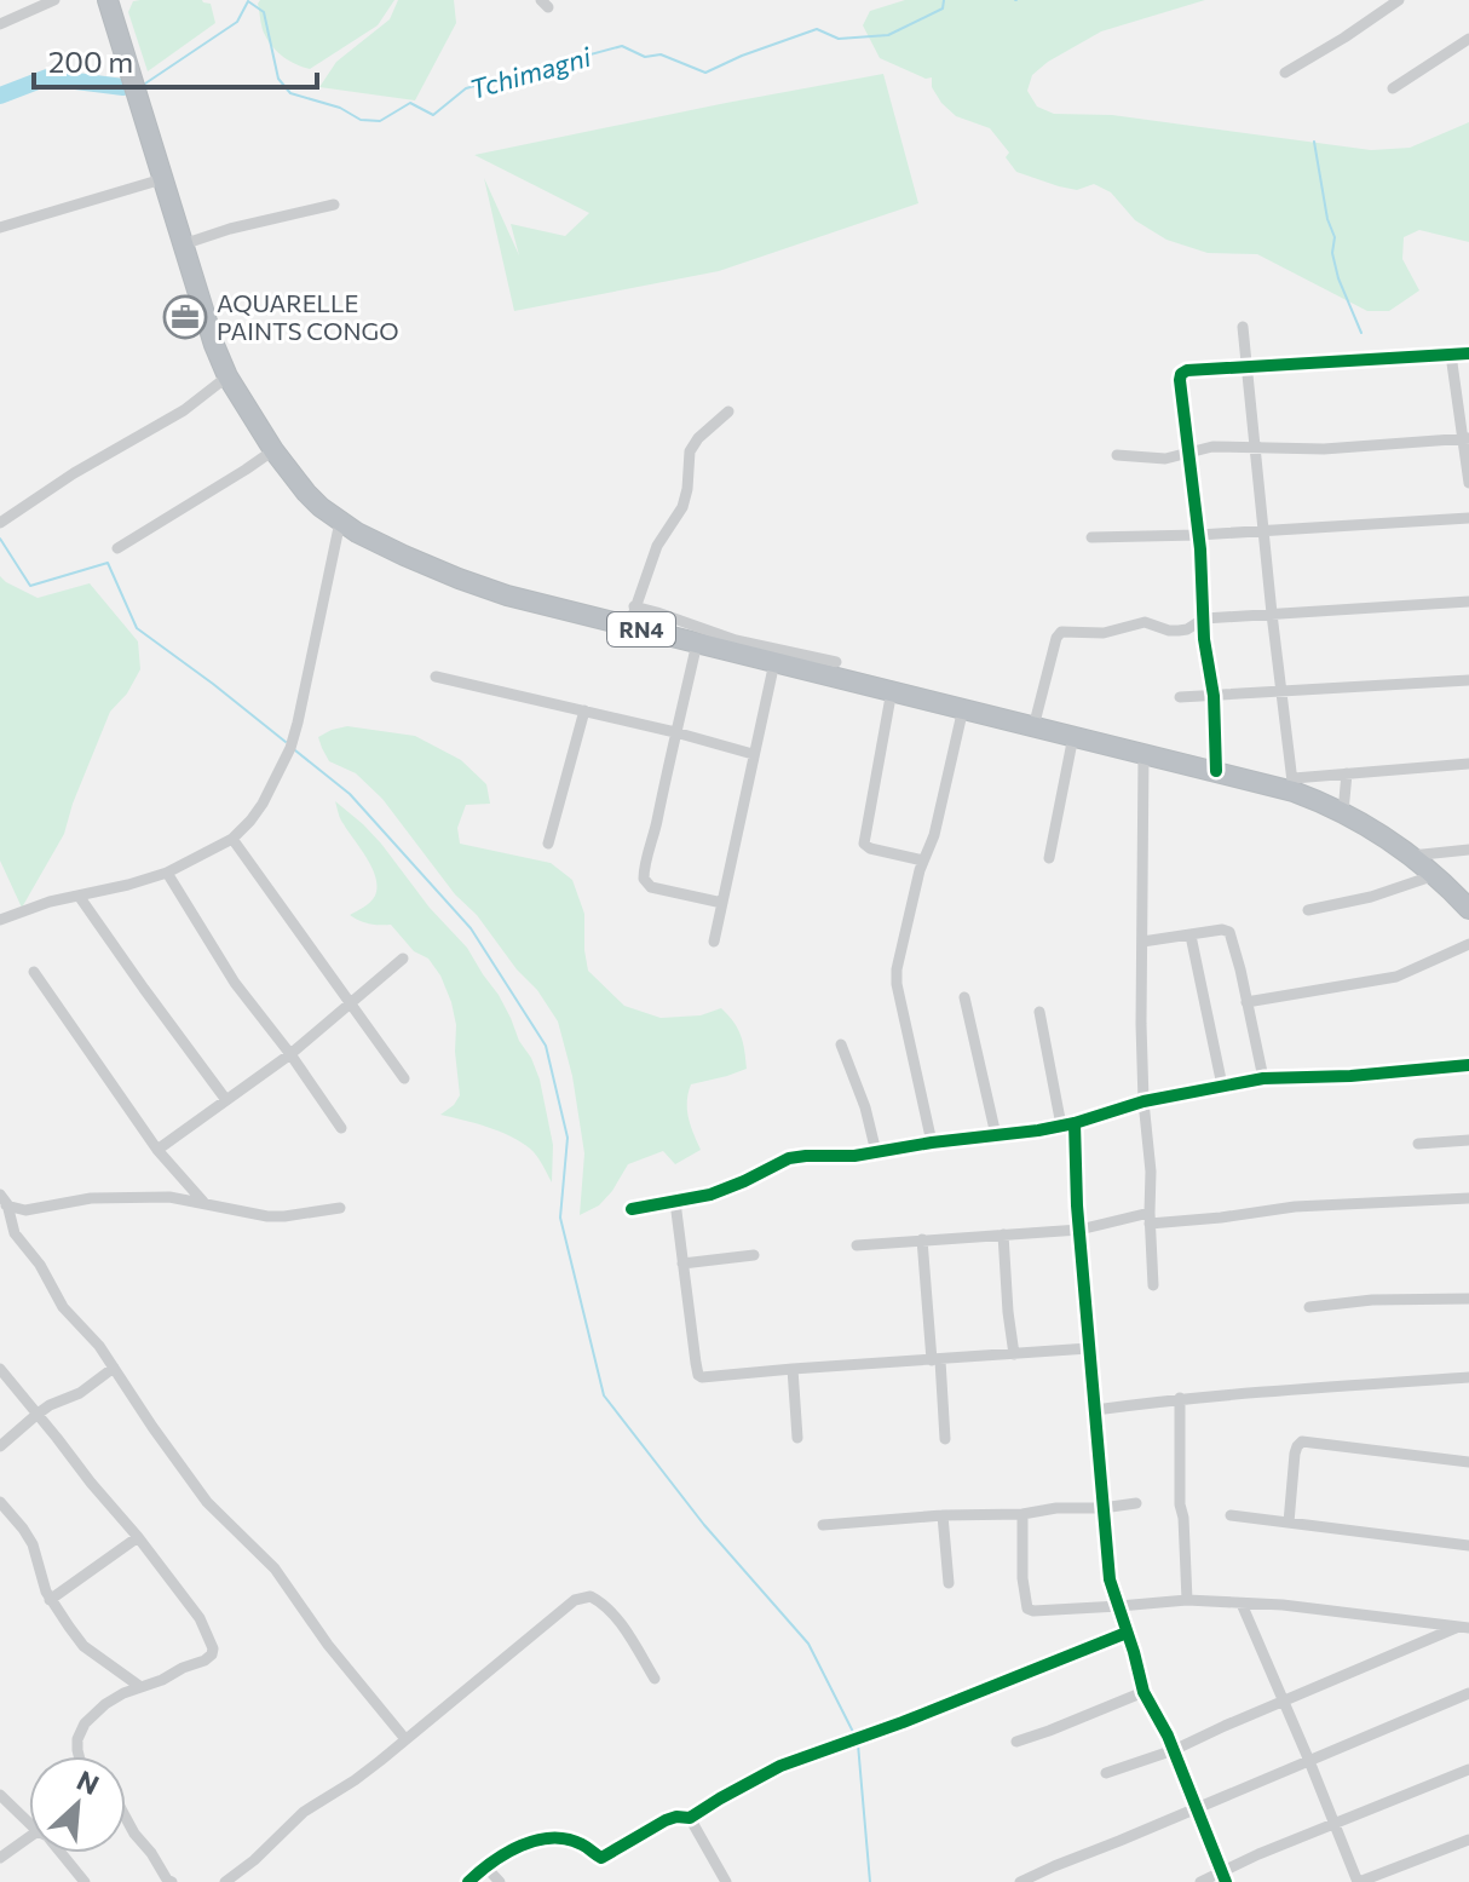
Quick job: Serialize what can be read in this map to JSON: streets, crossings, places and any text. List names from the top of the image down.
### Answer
{
  "streets": {
    "highway": ["RN4"]
  },
  "water": ["Tchimagni"],
  "places": {
    "office": ["AQUARELLE PAINTS CONGO"]
  },
  "scale_bar": "200 m",
  "north": "top right"
}
